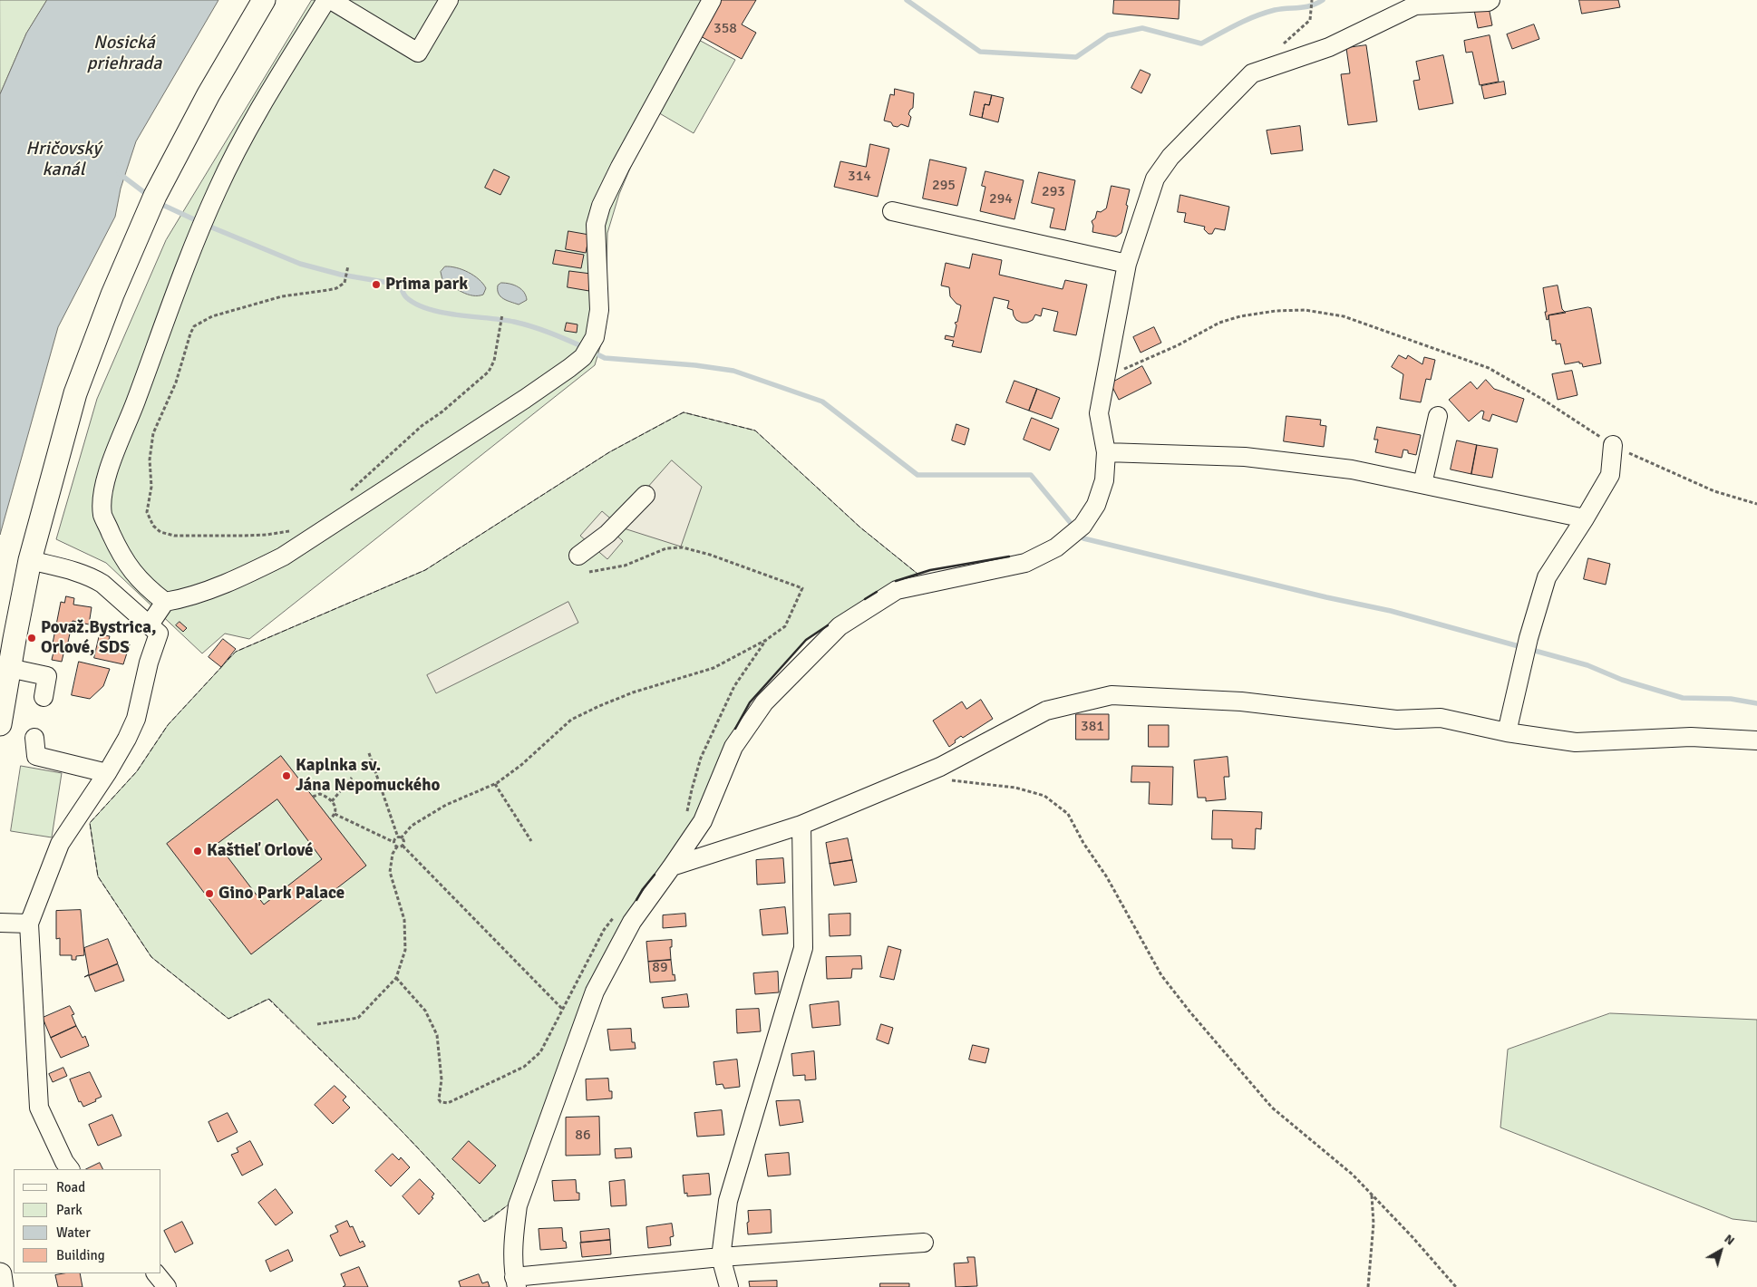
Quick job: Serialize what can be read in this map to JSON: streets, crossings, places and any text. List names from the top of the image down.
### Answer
{
  "water": ["Nosická priehrada", "Hričovský kanál"],
  "places": [
    "Prima park",
    "Považ.Bystrica, Orlové, SDS",
    "Kaplnka sv. Jána Nepomuckého",
    "Kaštieľ Orlové",
    "Gino Park Palace"
  ],
  "house_numbers": [
    "358",
    "314",
    "295",
    "293",
    "294",
    "381",
    "89",
    "86"
  ],
  "legend": [
    "Road",
    "Park",
    "Water",
    "Building"
  ],
  "north": "top right"
}
